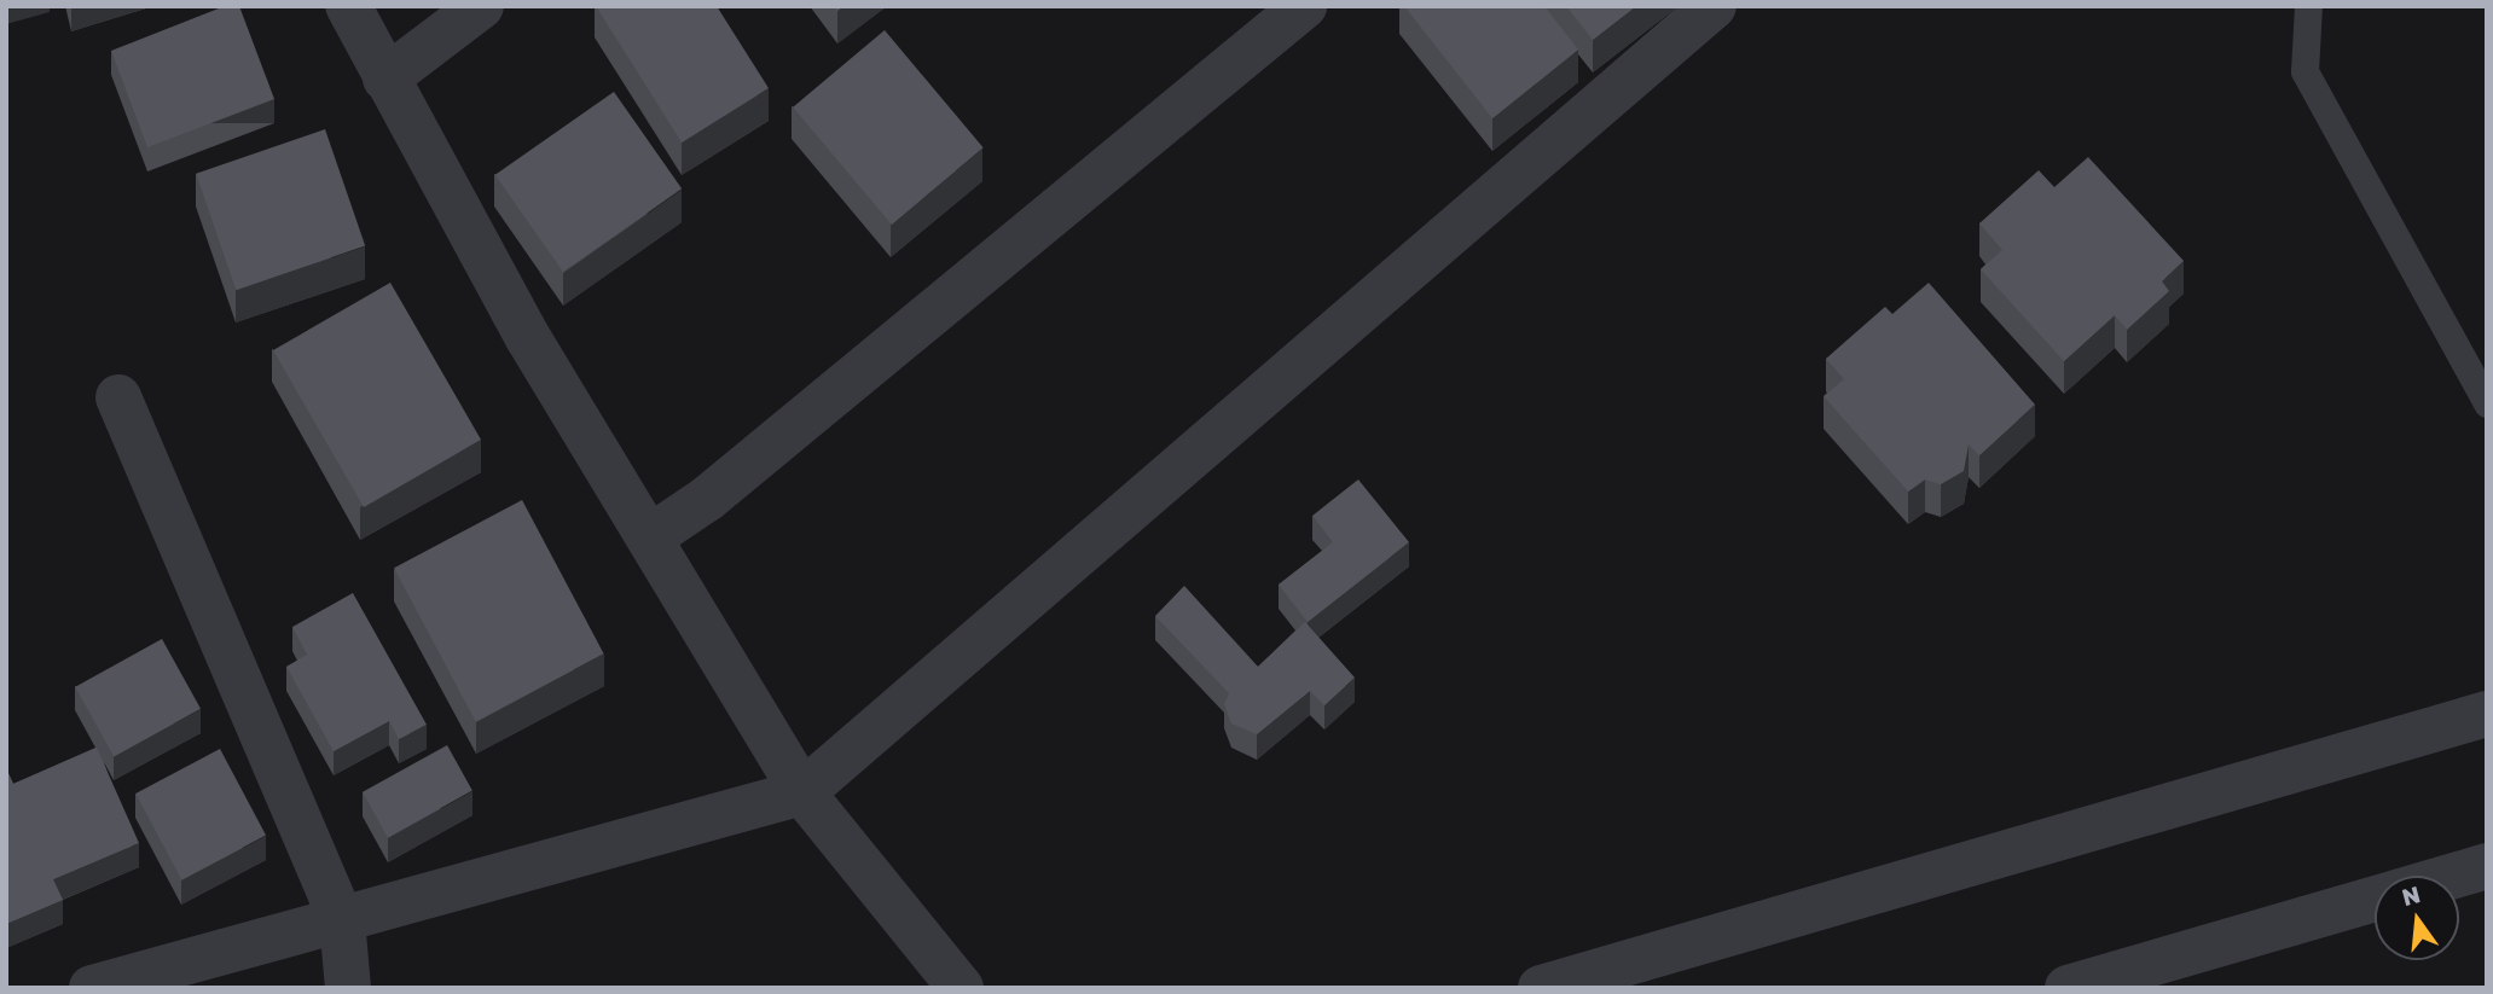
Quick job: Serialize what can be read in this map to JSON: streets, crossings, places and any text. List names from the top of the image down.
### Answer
{
  "north": "top"
}
